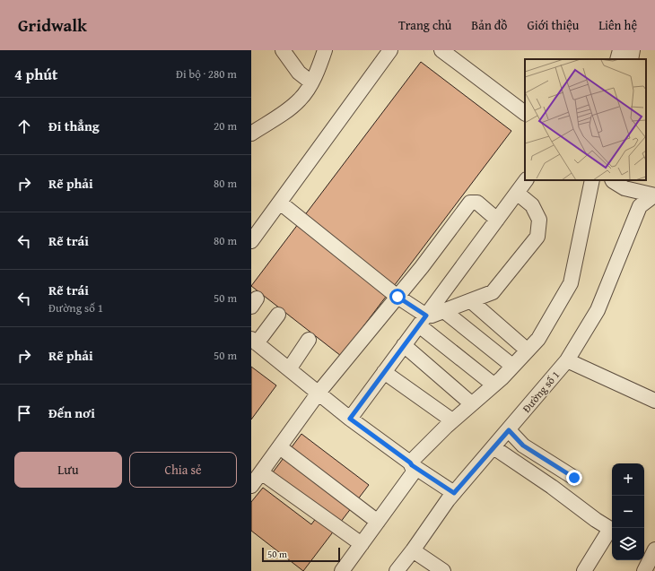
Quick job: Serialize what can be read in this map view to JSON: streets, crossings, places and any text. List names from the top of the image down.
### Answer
{
  "streets": {
    "street": ["Đường số 1"]
  },
  "scale_bar": "50 m",
  "page": {
    "header": "Gridwalk",
    "nav": [
      "Trang chủ",
      "Bản đồ",
      "Giới thiệu",
      "Liên hệ"
    ],
    "heading": ["4 phút", "Đi bộ · 280 m"],
    "list": [
      ["Đi thẳng", "20 m"],
      ["Rẽ phải", "80 m"],
      ["Rẽ trái", "80 m"],
      ["Rẽ trái", "Đường số 1", "50 m"],
      ["Rẽ phải", "50 m"],
      "Đến nơi"
    ],
    "buttons": ["Lưu", "Chia sẻ"],
    "map_buttons": ["+", "−"],
    "scale": "50 m"
  }
}
